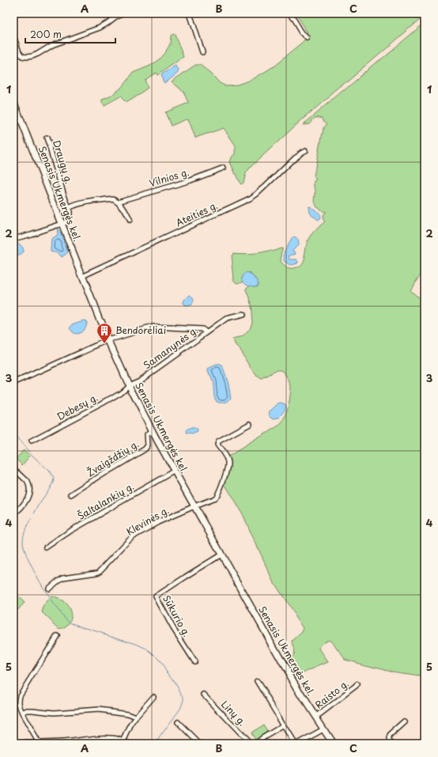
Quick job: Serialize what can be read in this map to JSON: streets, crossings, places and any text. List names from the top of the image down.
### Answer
{
  "streets": {
    "main road": ["Senasis Ukmergės kel."],
    "street": [
      "Draugų g.",
      "Vilnios g.",
      "Ateities g.",
      "Samanynės g.",
      "Debesų g.",
      "Žvaigždžių g.",
      "Šaltalankių g.",
      "Klevinės g.",
      "Sūkurio g.",
      "Raisto g.",
      "Linų g."
    ]
  },
  "crossings": [
    ["Draugų g.", "Vilnios g."],
    ["Senasis Ukmergės kel.", "Ateities g."],
    ["Senasis Ukmergės kel.", "Samanynės g."],
    ["Senasis Ukmergės kel.", "Debesų g."],
    ["Senasis Ukmergės kel.", "Žvaigždžių g."],
    ["Senasis Ukmergės kel.", "Šaltalankių g."],
    ["Senasis Ukmergės kel.", "Klevinės g."],
    ["Senasis Ukmergės kel.", "Sūkurio g."],
    ["Senasis Ukmergės kel.", "Raisto g."],
    ["Samanynės g.", "Debesų g."]
  ],
  "places": {
    "building": ["Bendorėliai"]
  },
  "scale_bar": "200 m",
  "grid": {
    "columns": ["A", "B", "C"],
    "rows": [
      "1",
      "2",
      "3",
      "4",
      "5"
    ]
  }
}
